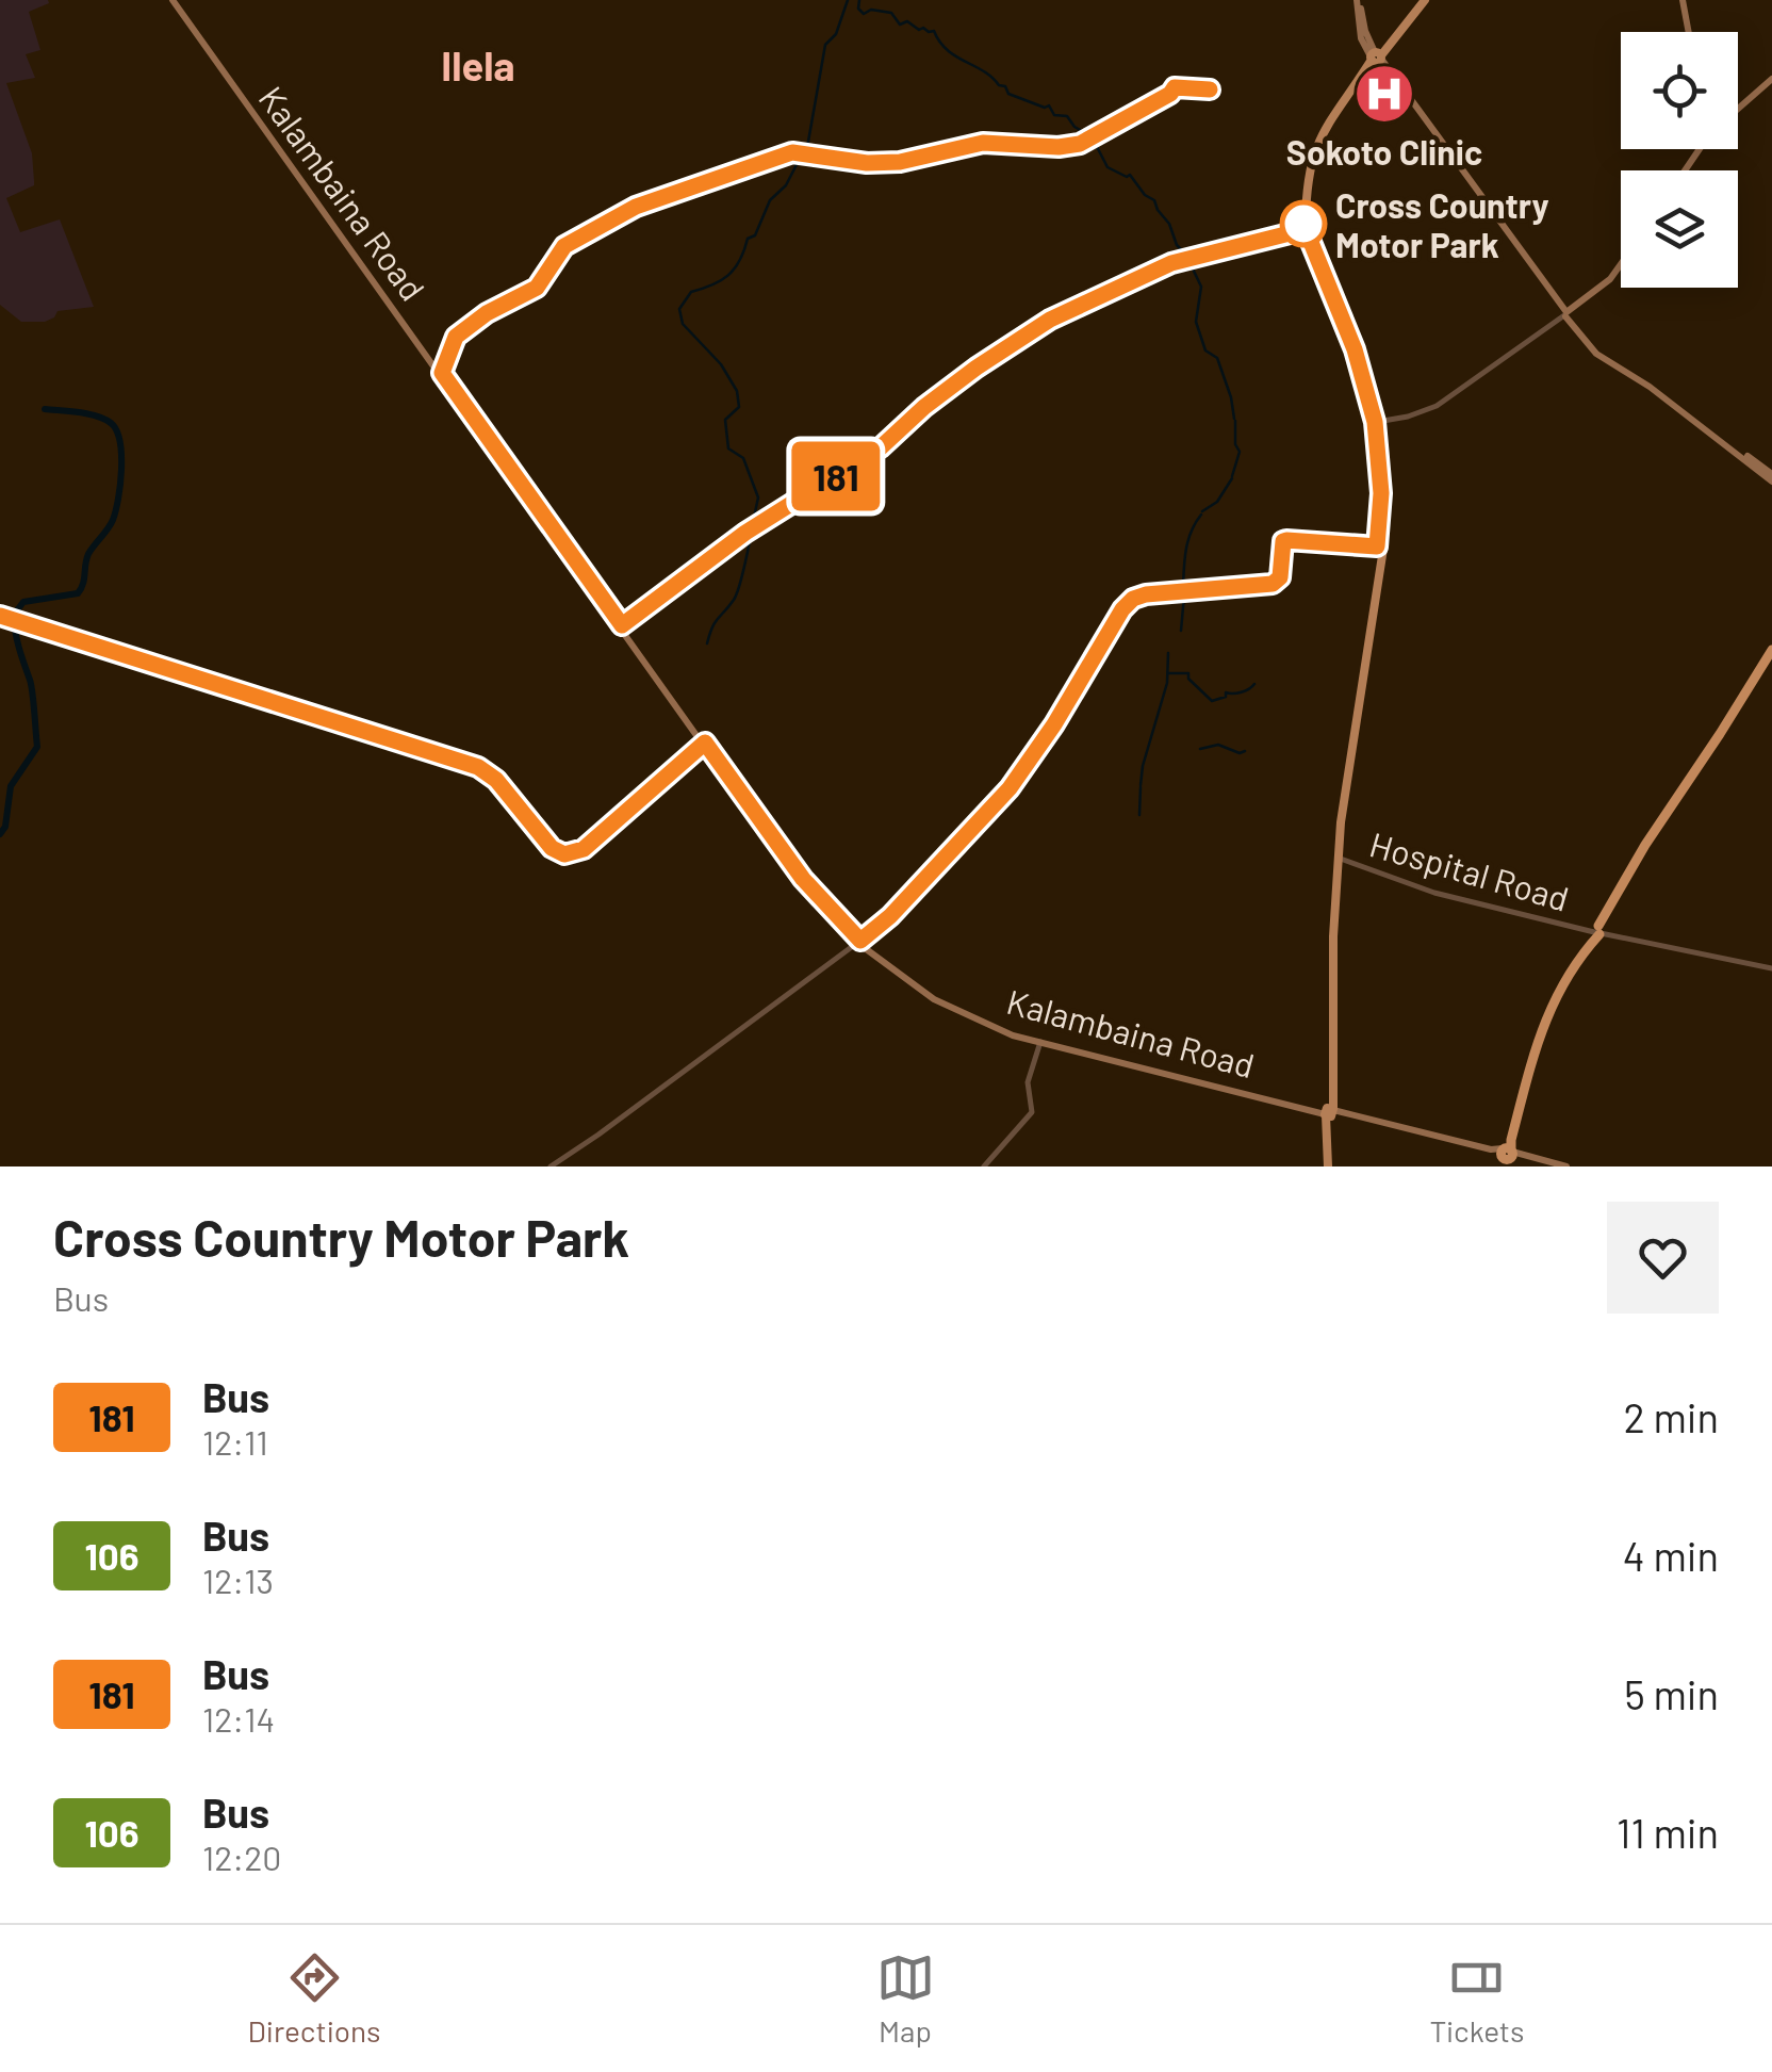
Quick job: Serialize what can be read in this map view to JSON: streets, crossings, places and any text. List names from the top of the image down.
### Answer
{
  "streets": {
    "main road": ["Kalambaina Road"],
    "street": ["Hospital Road"]
  },
  "districts": ["Ilela"],
  "places": {
    "hospital": ["Sokoto Clinic"],
    "other": ["Cross Country Motor Park"]
  },
  "lines": ["bus line 181"],
  "page": {
    "on_map": "181",
    "heading": ["Cross Country Motor Park", "Bus"],
    "list": [
      {
        "mark": "181",
        "name": "Bus",
        "note": "12:11",
        "value": "2 min"
      },
      {
        "mark": "106",
        "name": "Bus",
        "note": "12:13",
        "value": "4 min"
      },
      {
        "mark": "181",
        "name": "Bus",
        "note": "12:14",
        "value": "5 min"
      },
      {
        "mark": "106",
        "name": "Bus",
        "note": "12:20",
        "value": "11 min"
      }
    ],
    "tabs": ["Directions", "Map", "Tickets"]
  }
}
